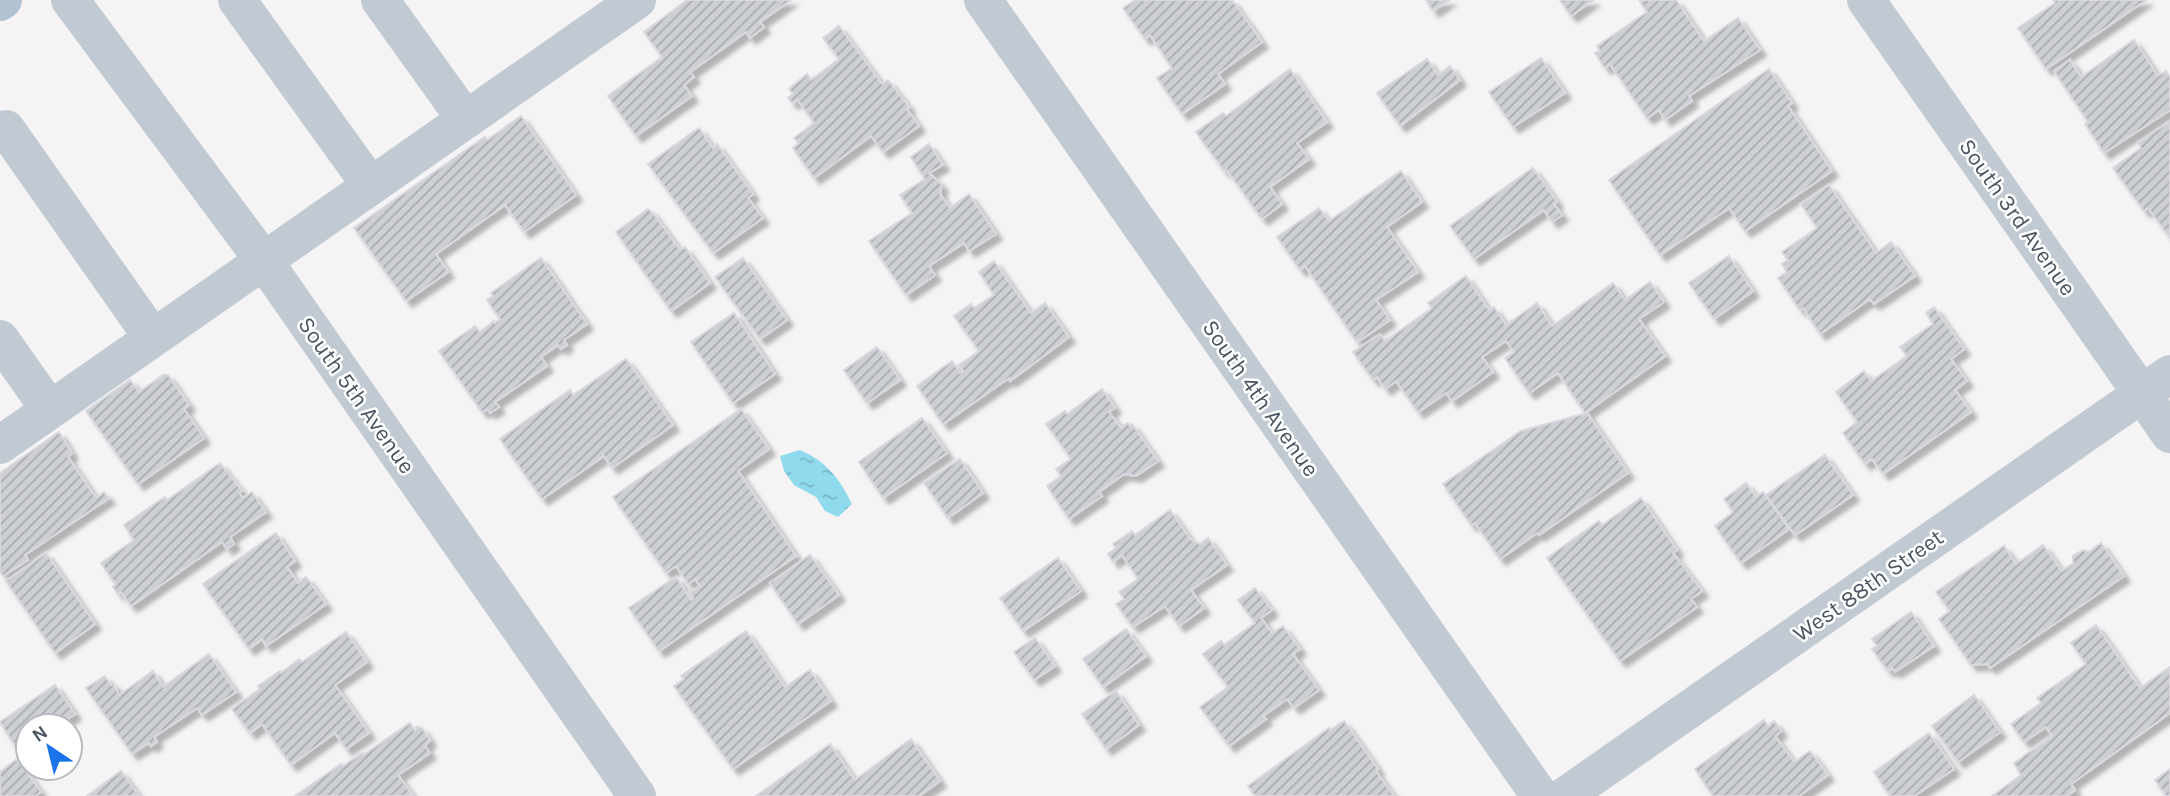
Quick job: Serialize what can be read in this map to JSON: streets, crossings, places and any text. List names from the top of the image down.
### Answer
{
  "streets": {
    "street": [
      "South 3rd Avenue",
      "South 5th Avenue",
      "South 4th Avenue",
      "West 88th Street"
    ]
  },
  "crossings": [
    ["South 3rd Avenue", "West 88th Street"]
  ],
  "north": "top left"
}
